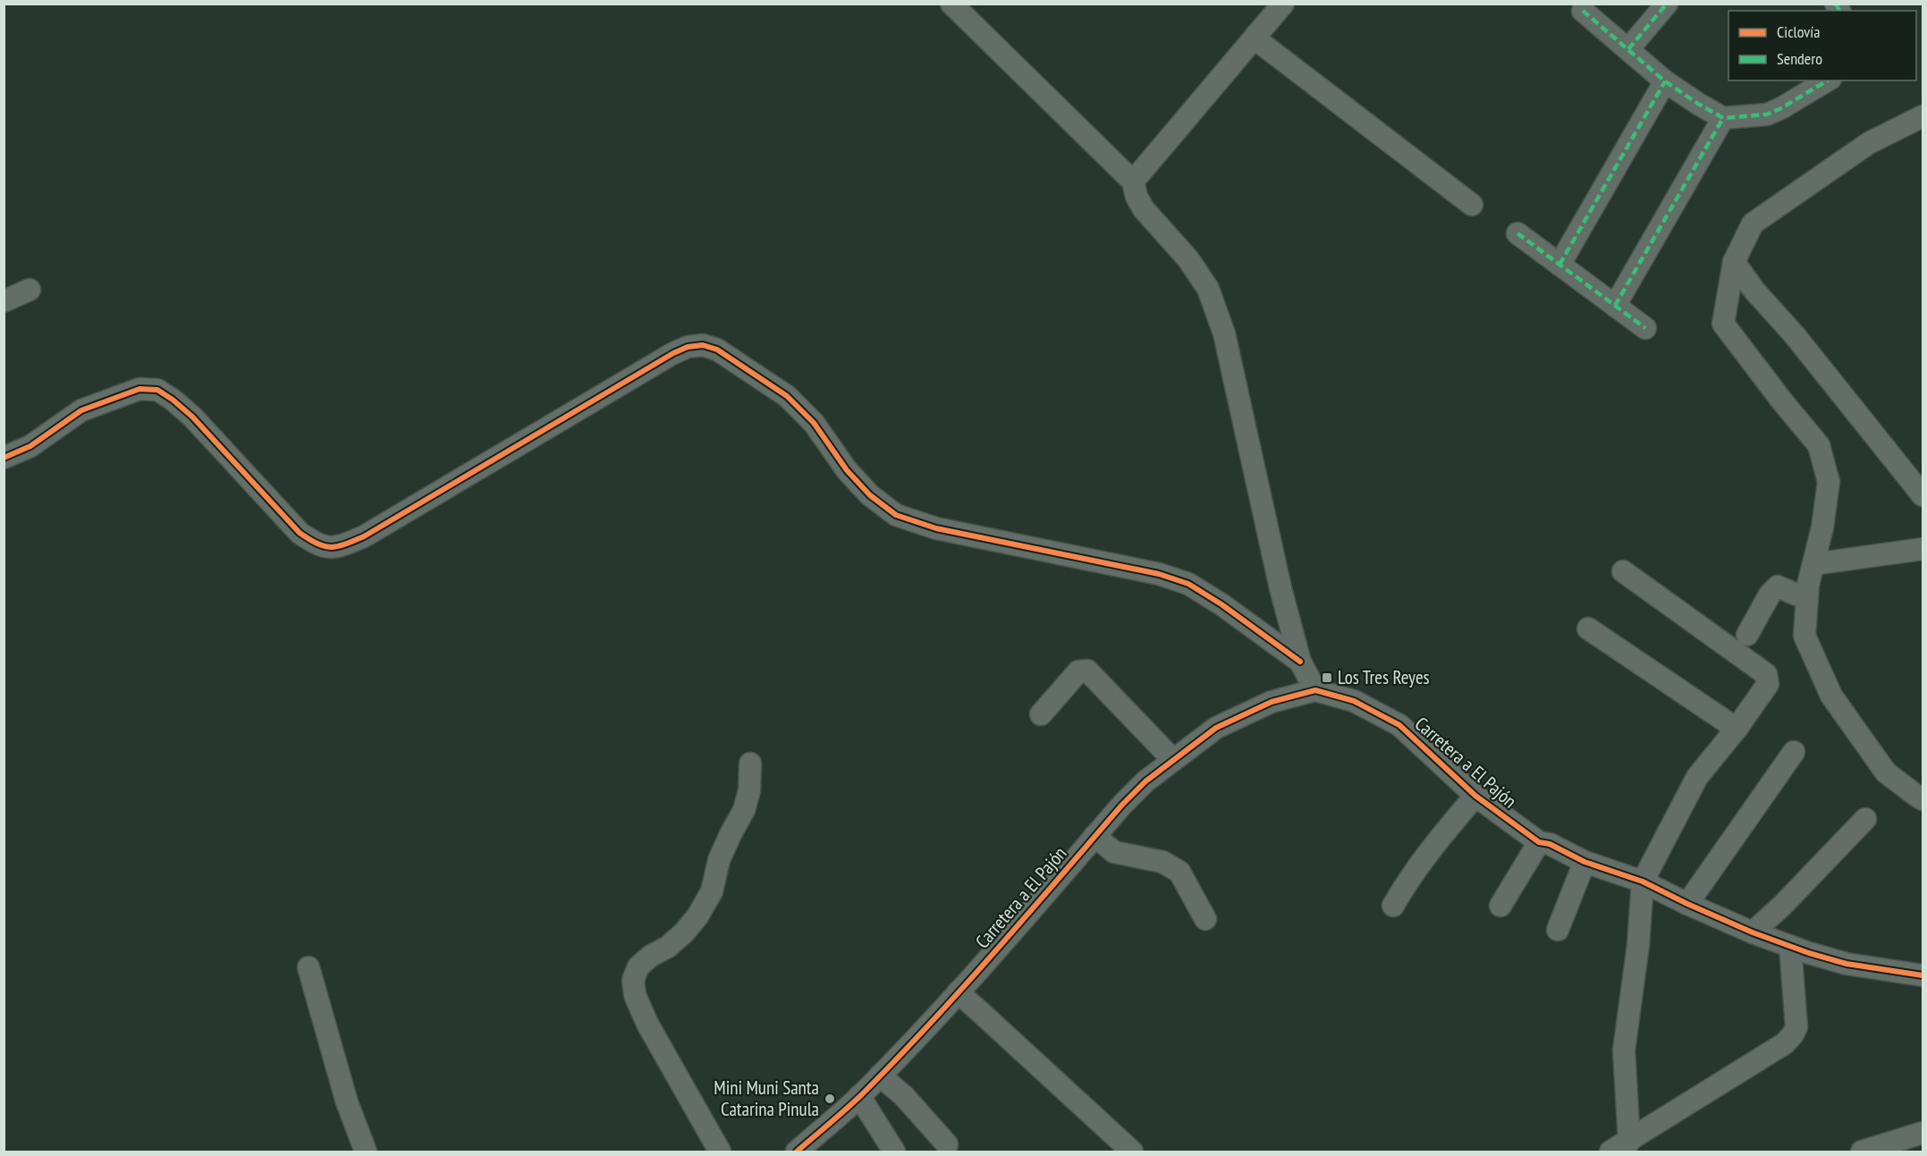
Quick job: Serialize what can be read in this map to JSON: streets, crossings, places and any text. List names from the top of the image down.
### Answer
{
  "streets": {
    "street": ["Carretera a El Pajón"]
  },
  "places": {
    "transit": ["Los Tres Reyes"],
    "other": ["Mini Muni Santa Catarina Pinula"]
  },
  "legend": ["Ciclovía", "Sendero"]
}
